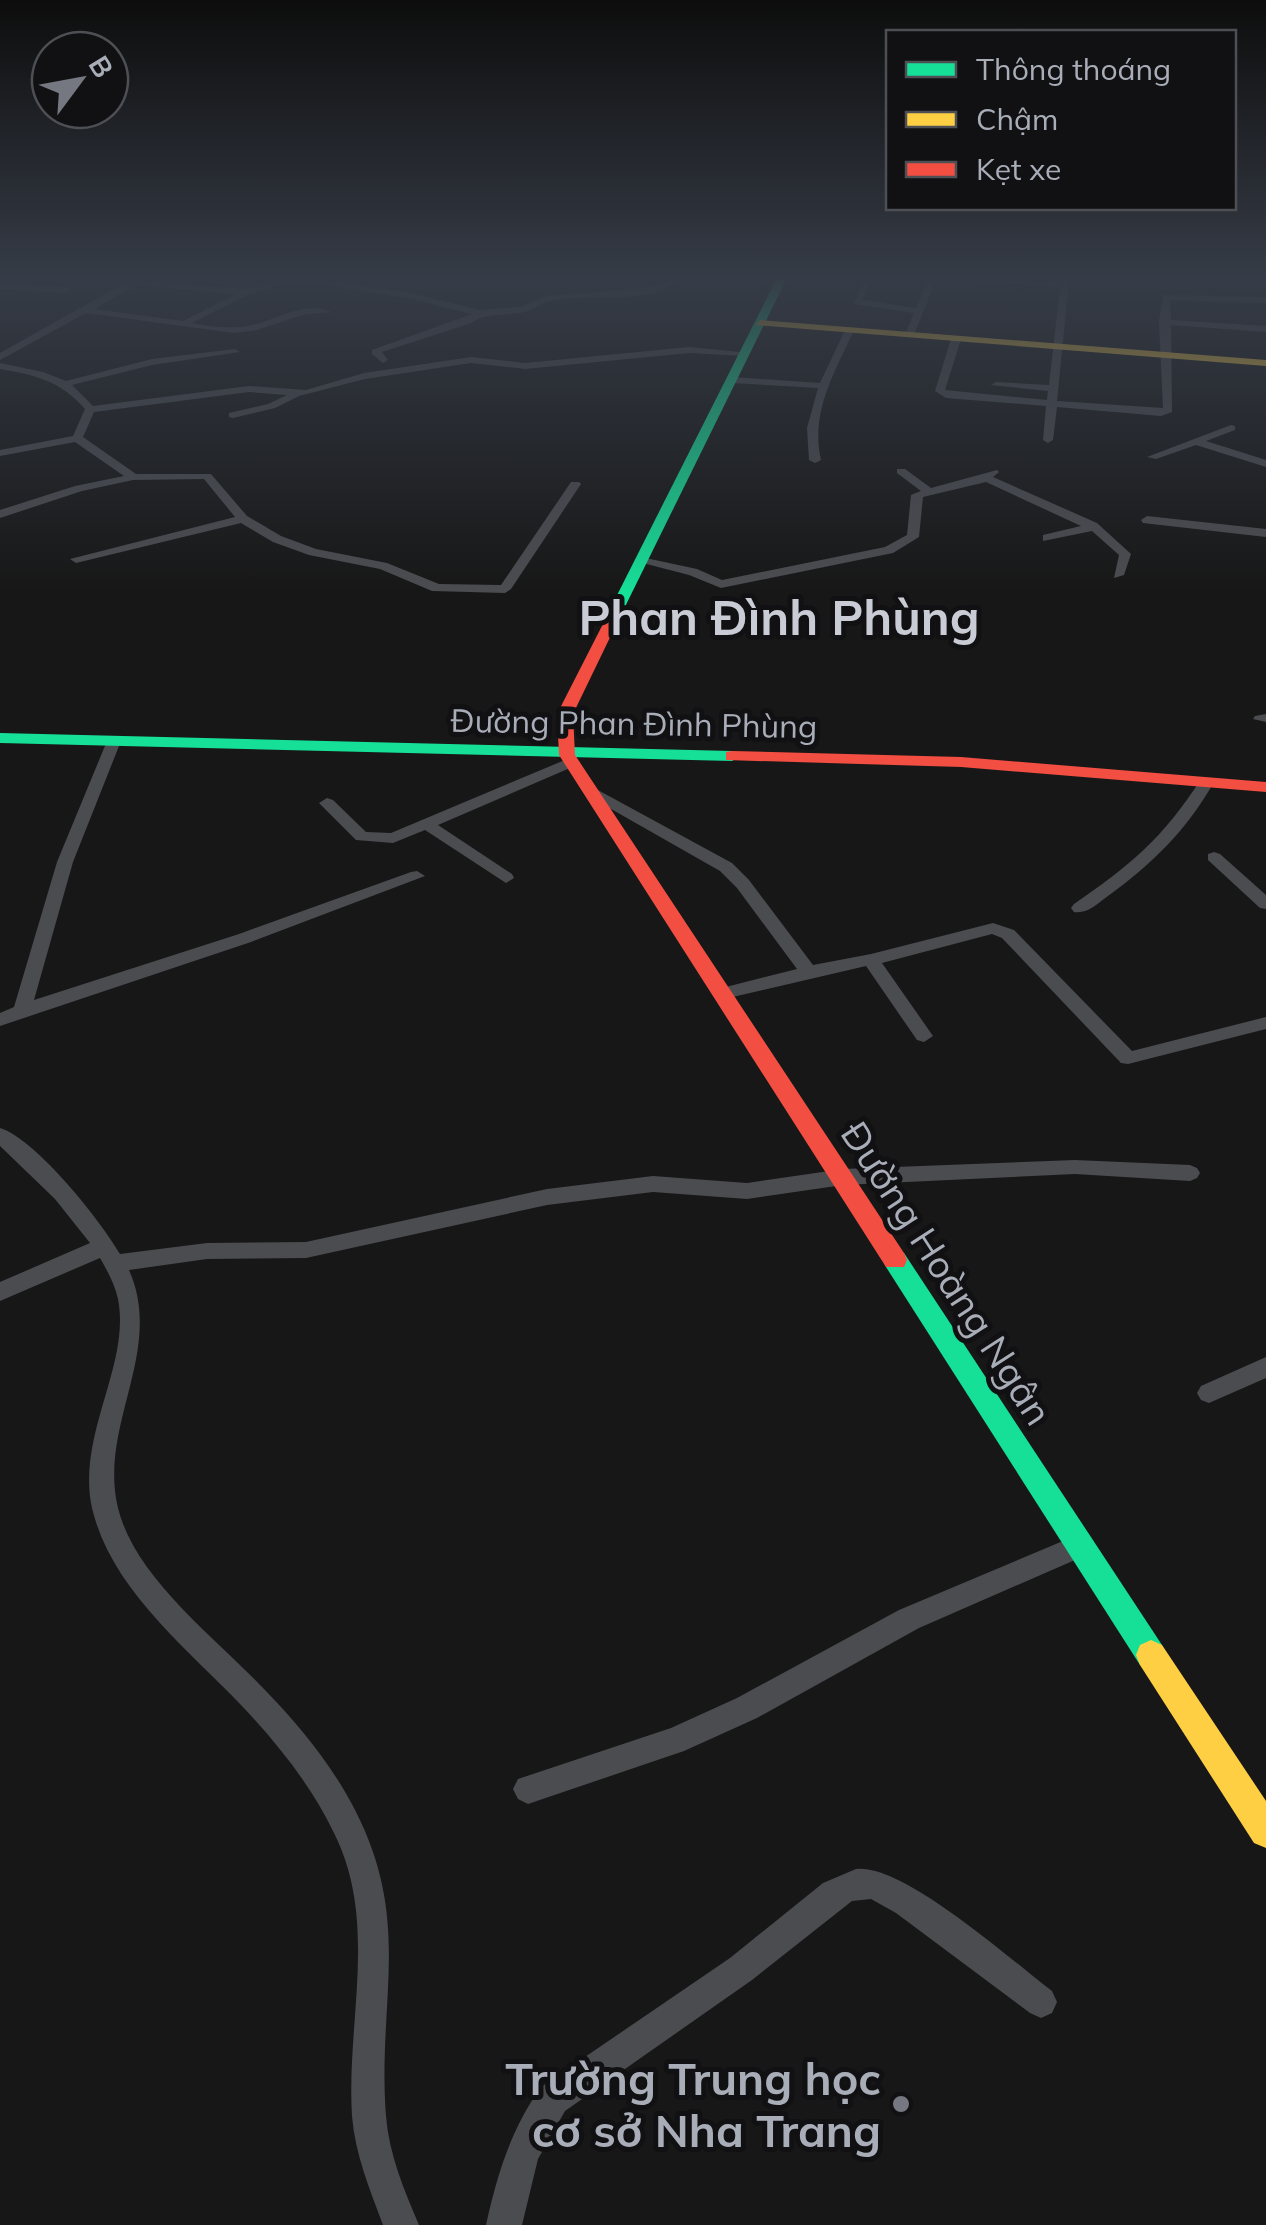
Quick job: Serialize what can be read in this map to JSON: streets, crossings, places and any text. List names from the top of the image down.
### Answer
{
  "streets": {
    "street": ["Đường Phan Đình Phùng", "Đường Hoàng Ngân"]
  },
  "crossings": [
    ["Đường Phan Đình Phùng", "Đường Hoàng Ngân"]
  ],
  "districts": ["Phan Đình Phùng"],
  "places": ["Trường Trung học cơ sở Nha Trang"],
  "legend": ["Thông thoáng", "Chậm", "Kẹt xe"],
  "north": "top right"
}
